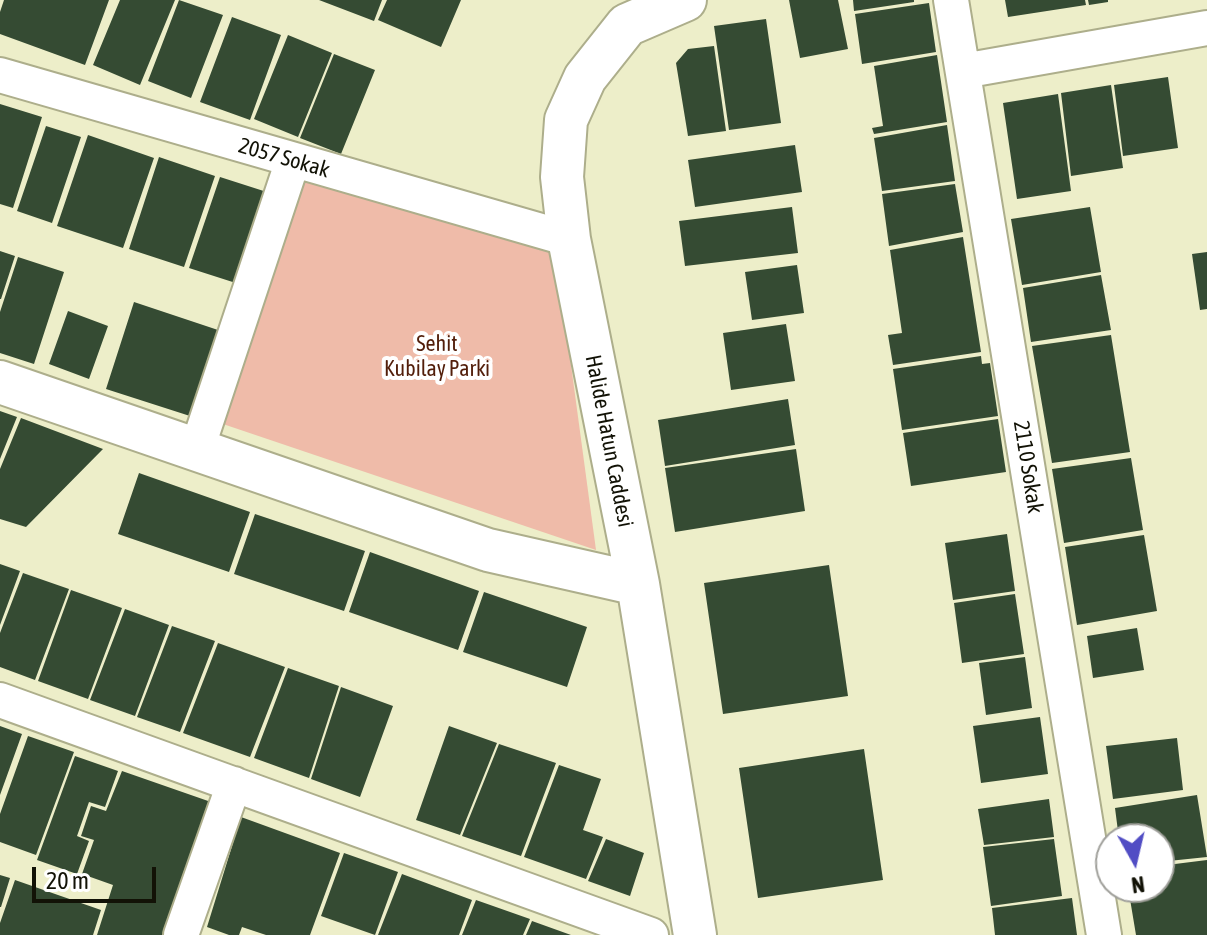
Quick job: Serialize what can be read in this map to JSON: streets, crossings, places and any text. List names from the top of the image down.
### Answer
{
  "streets": {
    "street": ["2057 Sokak", "Halide Hatun Caddesi", "2110 Sokak"]
  },
  "crossings": [
    ["2057 Sokak", "Halide Hatun Caddesi"]
  ],
  "parks": ["Sehit Kubilay Parki"],
  "scale_bar": "20 m",
  "north": "bottom"
}
